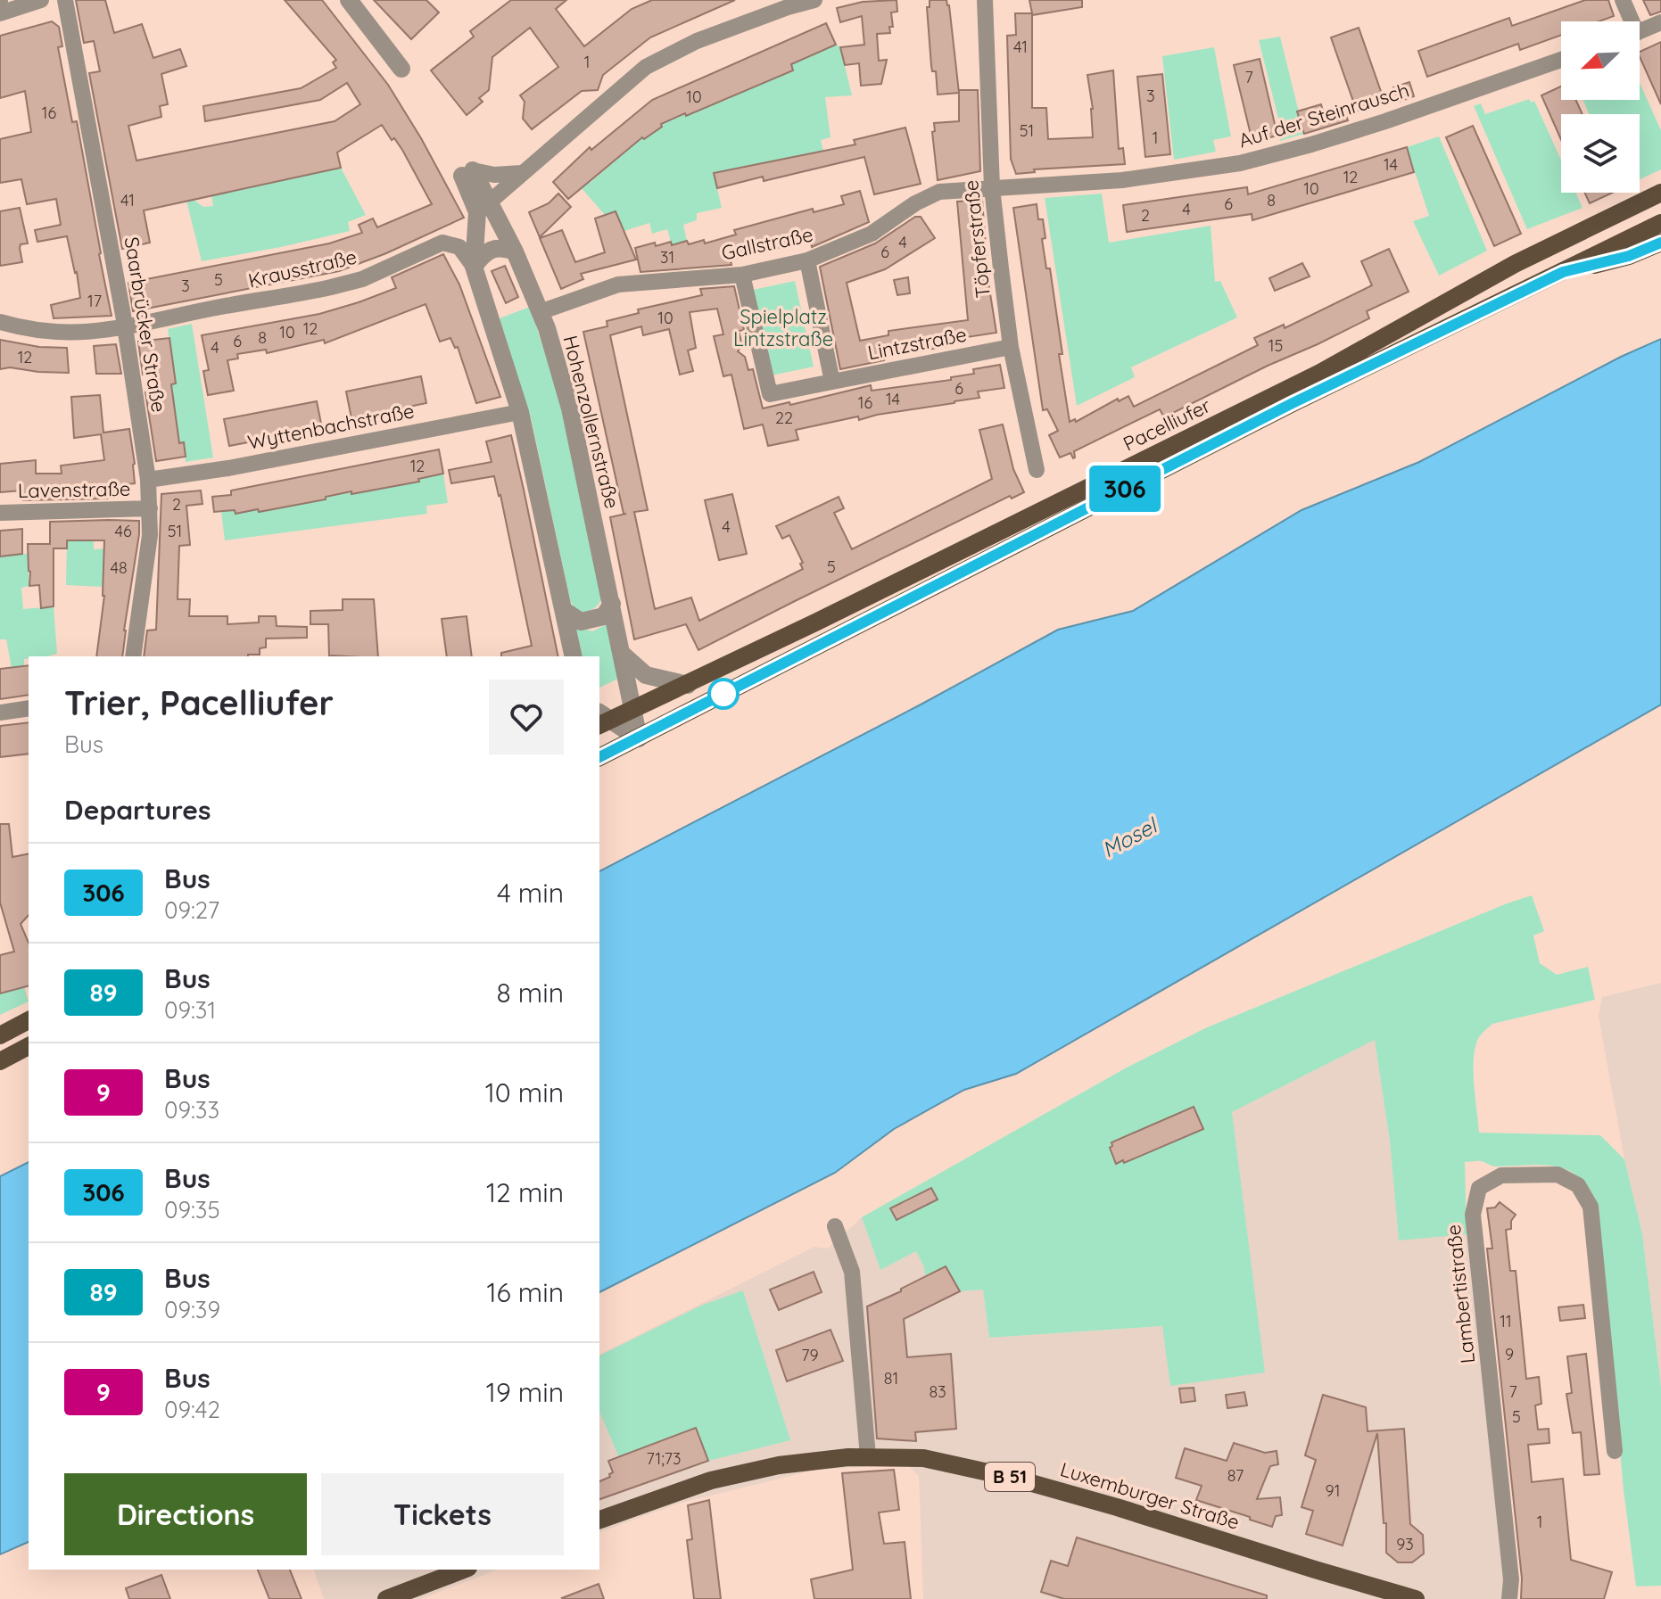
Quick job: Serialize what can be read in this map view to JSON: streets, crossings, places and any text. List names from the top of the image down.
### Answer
{
  "streets": {
    "main road": ["Pacelliufer", "B 51", "Luxemburger Straße"],
    "street": [
      "Auf der Steinrausch",
      "Töpferstraße",
      "Gallstraße",
      "Krausstraße",
      "Saarbrücker Straße",
      "Lintzstraße",
      "Hohenzollernstraße",
      "Wyttenbachstraße",
      "Lavenstraße",
      "Lambertistraße"
    ]
  },
  "crossings": [
    ["Auf der Steinrausch", "Töpferstraße"],
    ["Auf der Steinrausch", "Gallstraße"],
    ["Töpferstraße", "Gallstraße"],
    ["Töpferstraße", "Lintzstraße"],
    ["Gallstraße", "Lintzstraße"],
    ["Gallstraße", "Hohenzollernstraße"],
    ["Krausstraße", "Saarbrücker Straße"],
    ["Saarbrücker Straße", "Wyttenbachstraße"],
    ["Saarbrücker Straße", "Lavenstraße"],
    ["Hohenzollernstraße", "Pacelliufer"]
  ],
  "water": ["Mosel"],
  "parks": ["Spielplatz Lintzstraße"],
  "lines": ["bus line 306"],
  "house_numbers": [
    "41",
    "1",
    "7",
    "3",
    "10",
    "16",
    "51",
    "1",
    "14",
    "12",
    "10",
    "41",
    "8",
    "6",
    "4",
    "2",
    "4",
    "6",
    "31",
    "5",
    "3",
    "17",
    "10",
    "12",
    "10",
    "8",
    "6",
    "15",
    "4",
    "12",
    "6",
    "14",
    "16",
    "22",
    "12",
    "2",
    "4",
    "46",
    "51",
    "5",
    "48",
    "11",
    "9",
    "79",
    "81",
    "83",
    "7",
    "5",
    "71;73",
    "87",
    "91",
    "1",
    "93"
  ],
  "north": "bottom left",
  "page": {
    "on_map": "306",
    "heading": [
      ["Trier, Pacelliufer", "Bus"],
      "Departures"
    ],
    "list": [
      {
        "mark": "306",
        "name": "Bus",
        "note": "09:27",
        "value": "4 min"
      },
      {
        "mark": "89",
        "name": "Bus",
        "note": "09:31",
        "value": "8 min"
      },
      {
        "mark": "9",
        "name": "Bus",
        "note": "09:33",
        "value": "10 min"
      },
      {
        "mark": "306",
        "name": "Bus",
        "note": "09:35",
        "value": "12 min"
      },
      {
        "mark": "89",
        "name": "Bus",
        "note": "09:39",
        "value": "16 min"
      },
      {
        "mark": "9",
        "name": "Bus",
        "note": "09:42",
        "value": "19 min"
      }
    ],
    "buttons": ["Directions", "Tickets"]
  }
}
